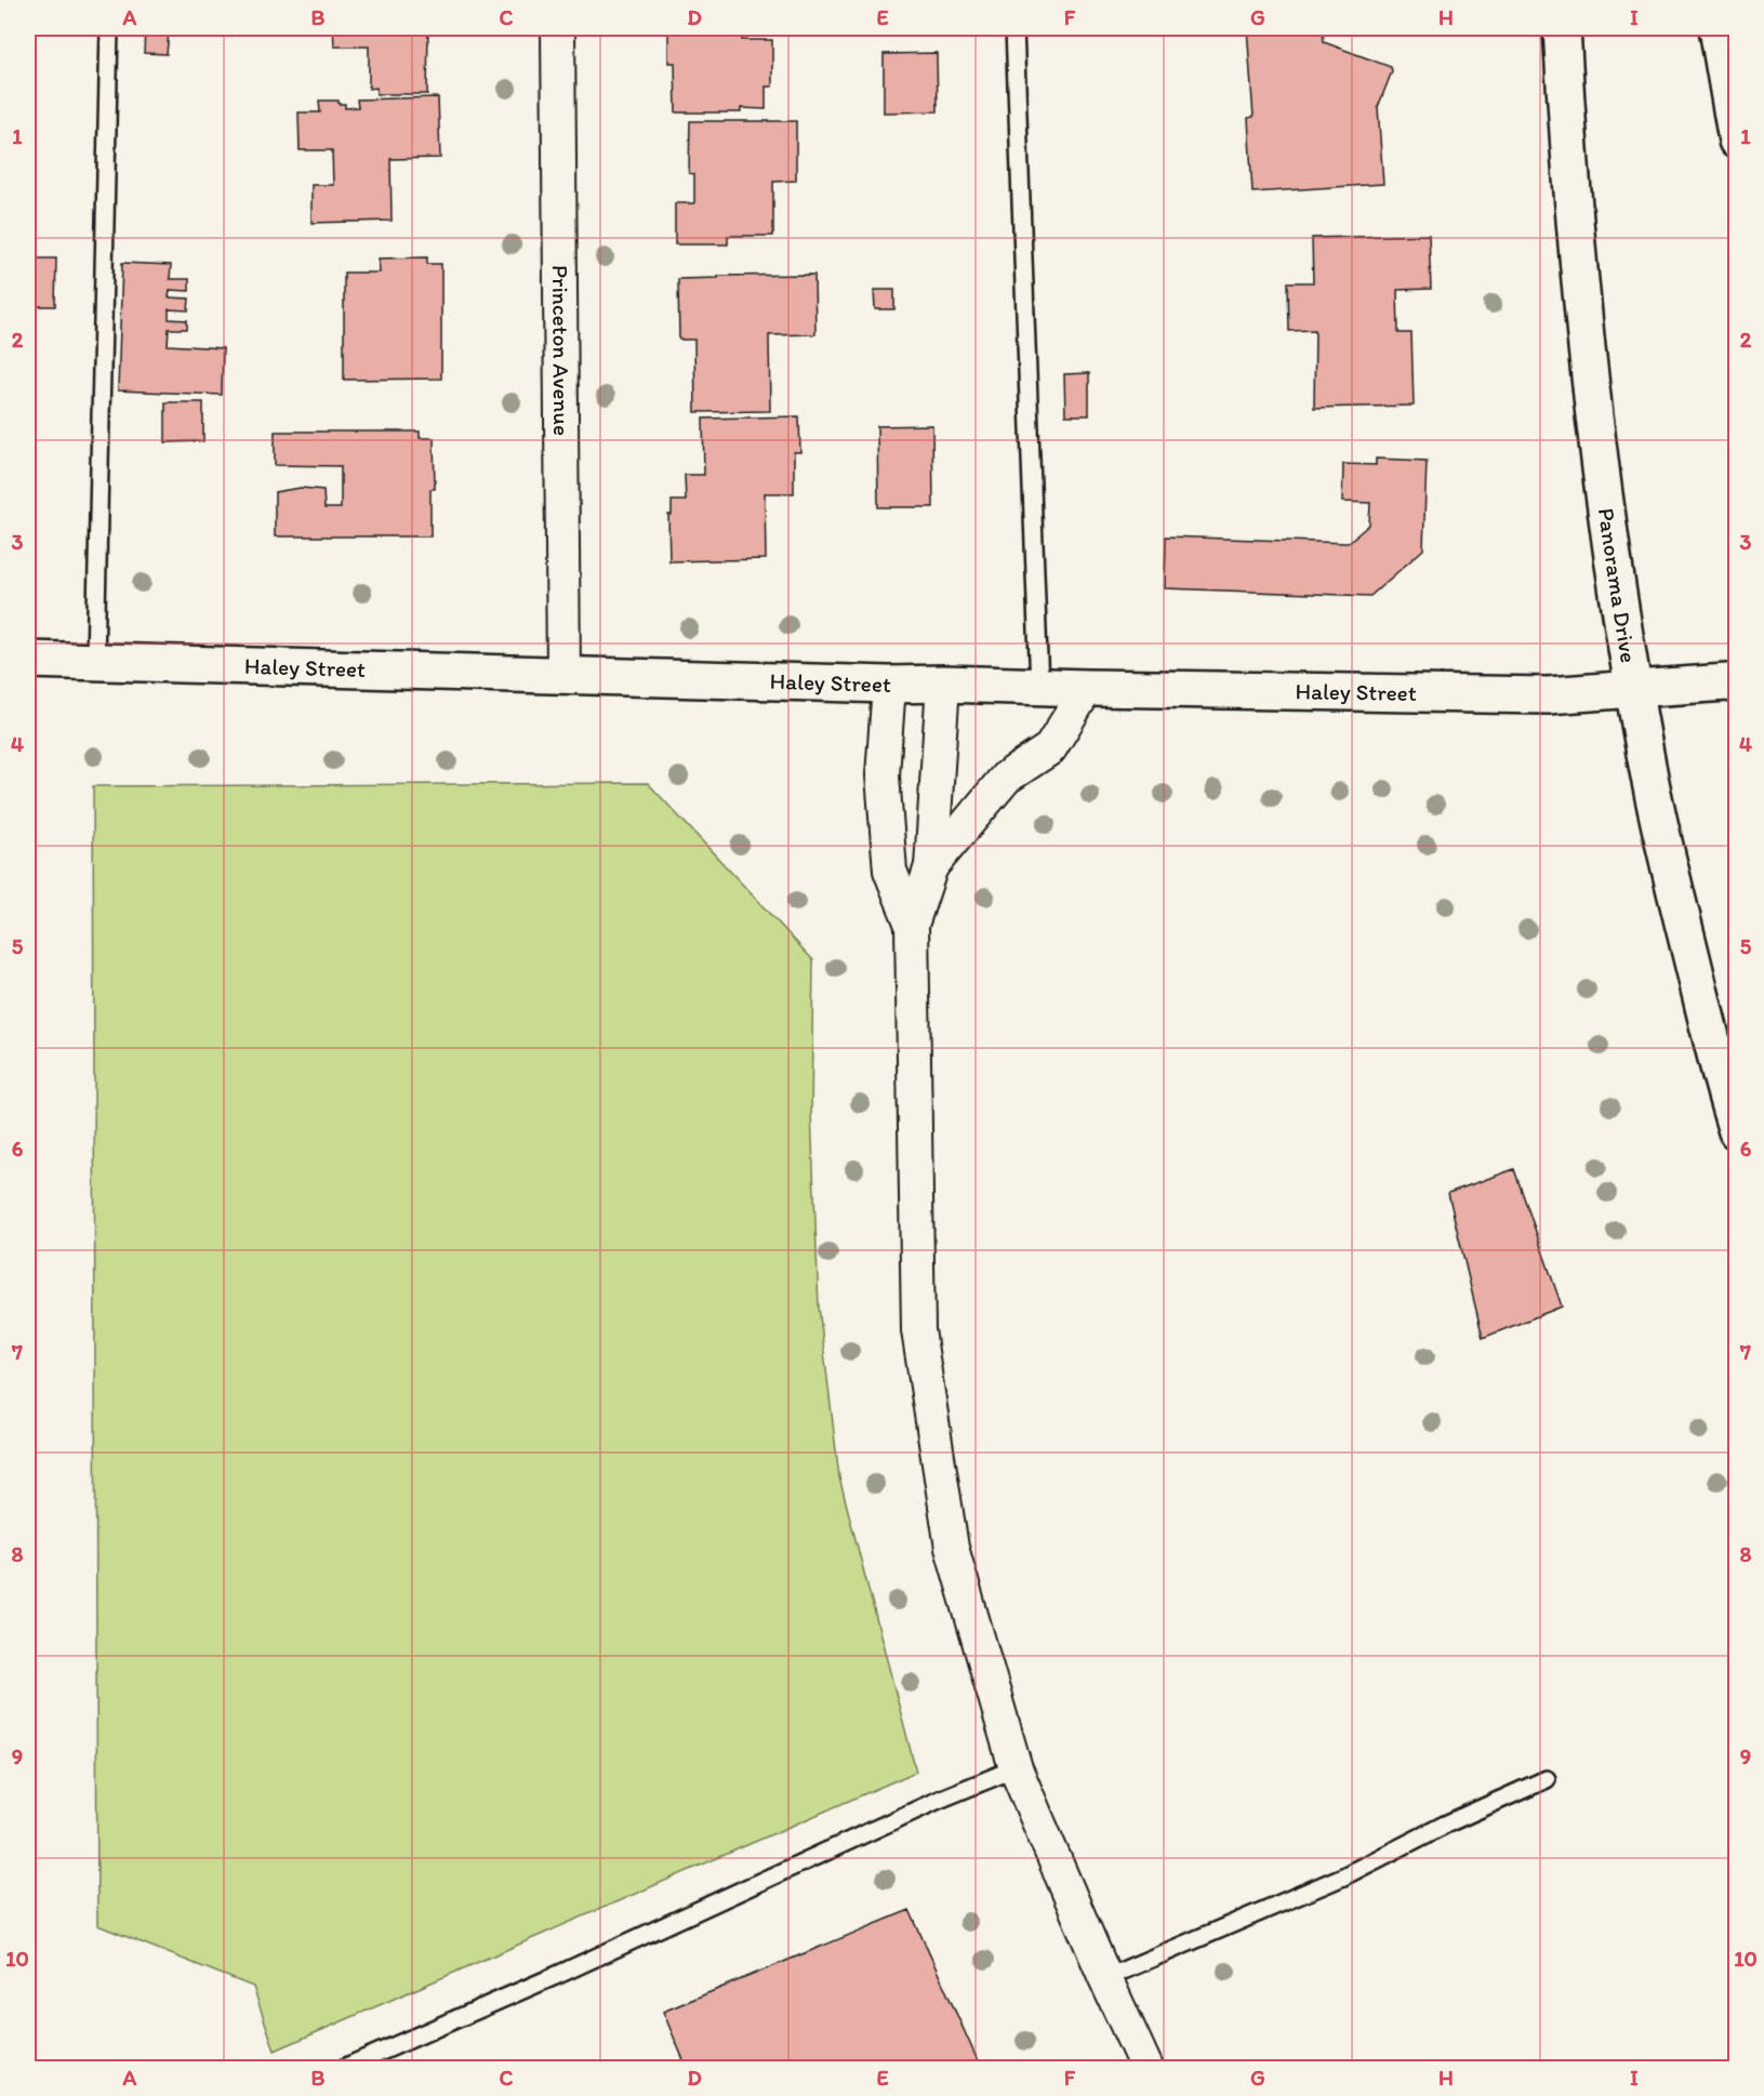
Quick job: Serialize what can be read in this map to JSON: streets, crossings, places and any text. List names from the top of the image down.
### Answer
{
  "streets": {
    "main road": ["Panorama Drive", "Haley Street"],
    "street": ["Princeton Avenue"]
  },
  "crossings": [
    ["Princeton Avenue", "Haley Street"],
    ["Panorama Drive", "Haley Street"]
  ],
  "grid": {
    "columns": [
      "A",
      "B",
      "C",
      "D",
      "E",
      "F",
      "G",
      "H",
      "I"
    ],
    "rows": [
      "1",
      "2",
      "3",
      "4",
      "5",
      "6",
      "7",
      "8",
      "9",
      "10"
    ]
  }
}
